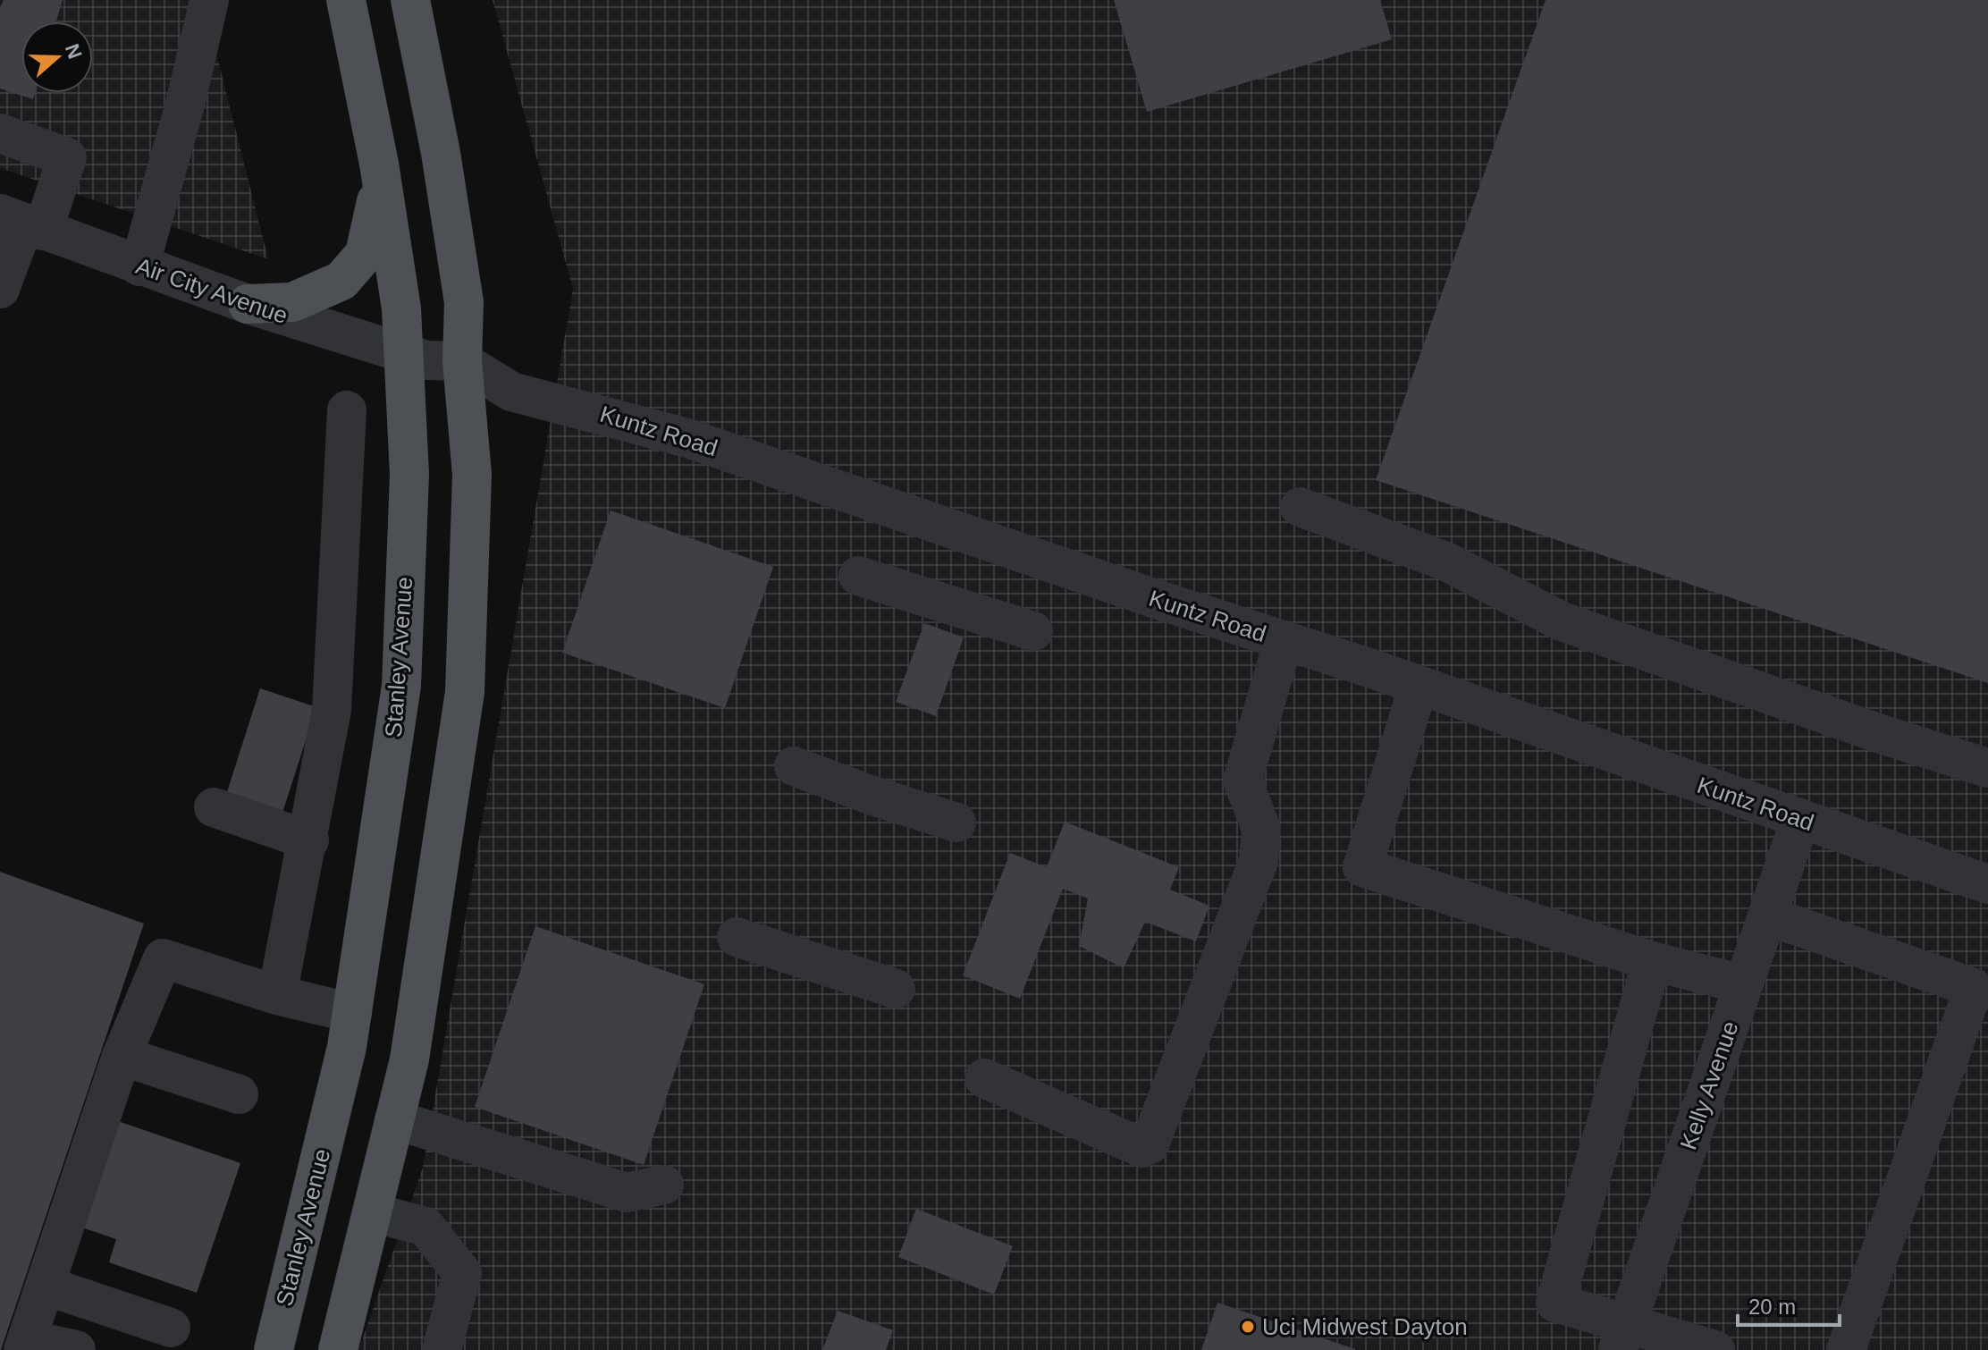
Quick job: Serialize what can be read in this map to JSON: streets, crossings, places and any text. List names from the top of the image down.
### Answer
{
  "streets": {
    "main road": ["Stanley Avenue"],
    "street": ["Air City Avenue", "Kuntz Road", "Kelly Avenue"]
  },
  "crossings": [
    ["Air City Avenue", "Kuntz Road"],
    ["Air City Avenue", "Stanley Avenue"],
    ["Kuntz Road", "Stanley Avenue"],
    ["Kuntz Road", "Kelly Avenue"]
  ],
  "places": ["Uci Midwest Dayton"],
  "scale_bar": "20 m",
  "north": "right"
}
